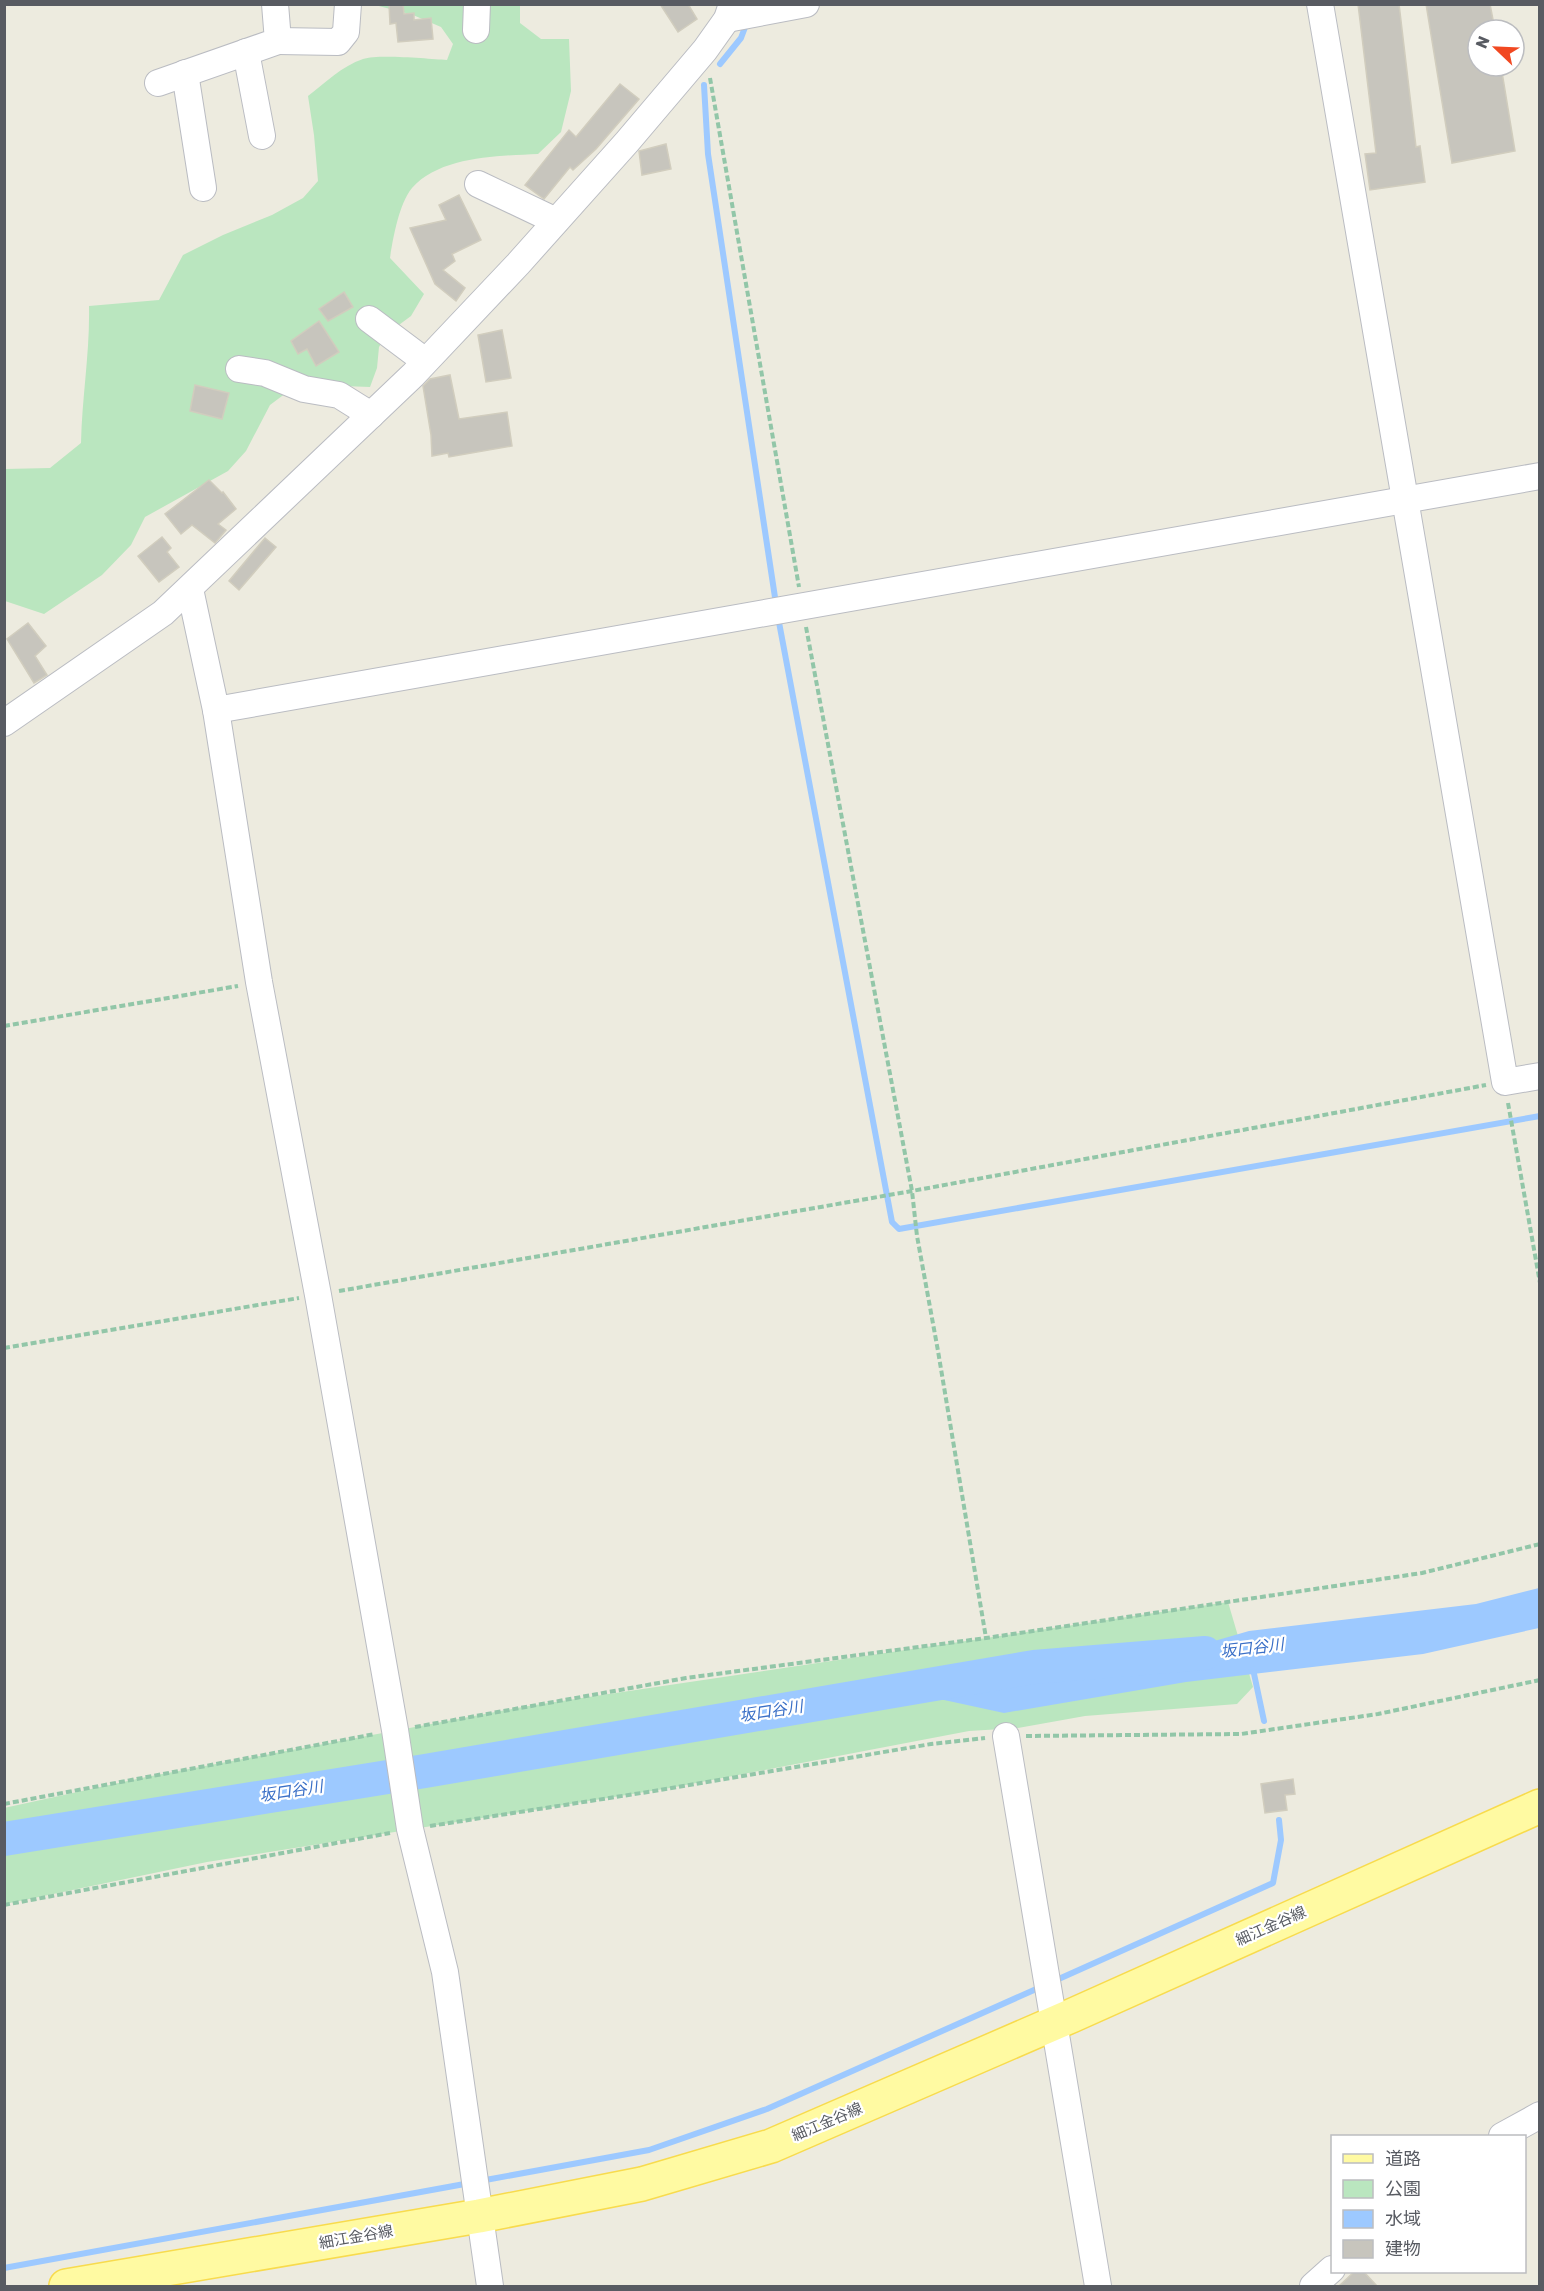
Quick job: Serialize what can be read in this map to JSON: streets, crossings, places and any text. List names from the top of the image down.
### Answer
{
  "streets": {
    "main road": ["細江金谷線"]
  },
  "water": ["坂口谷川"],
  "legend": [
    "道路",
    "公園",
    "水域",
    "建物"
  ],
  "north": "top left"
}
